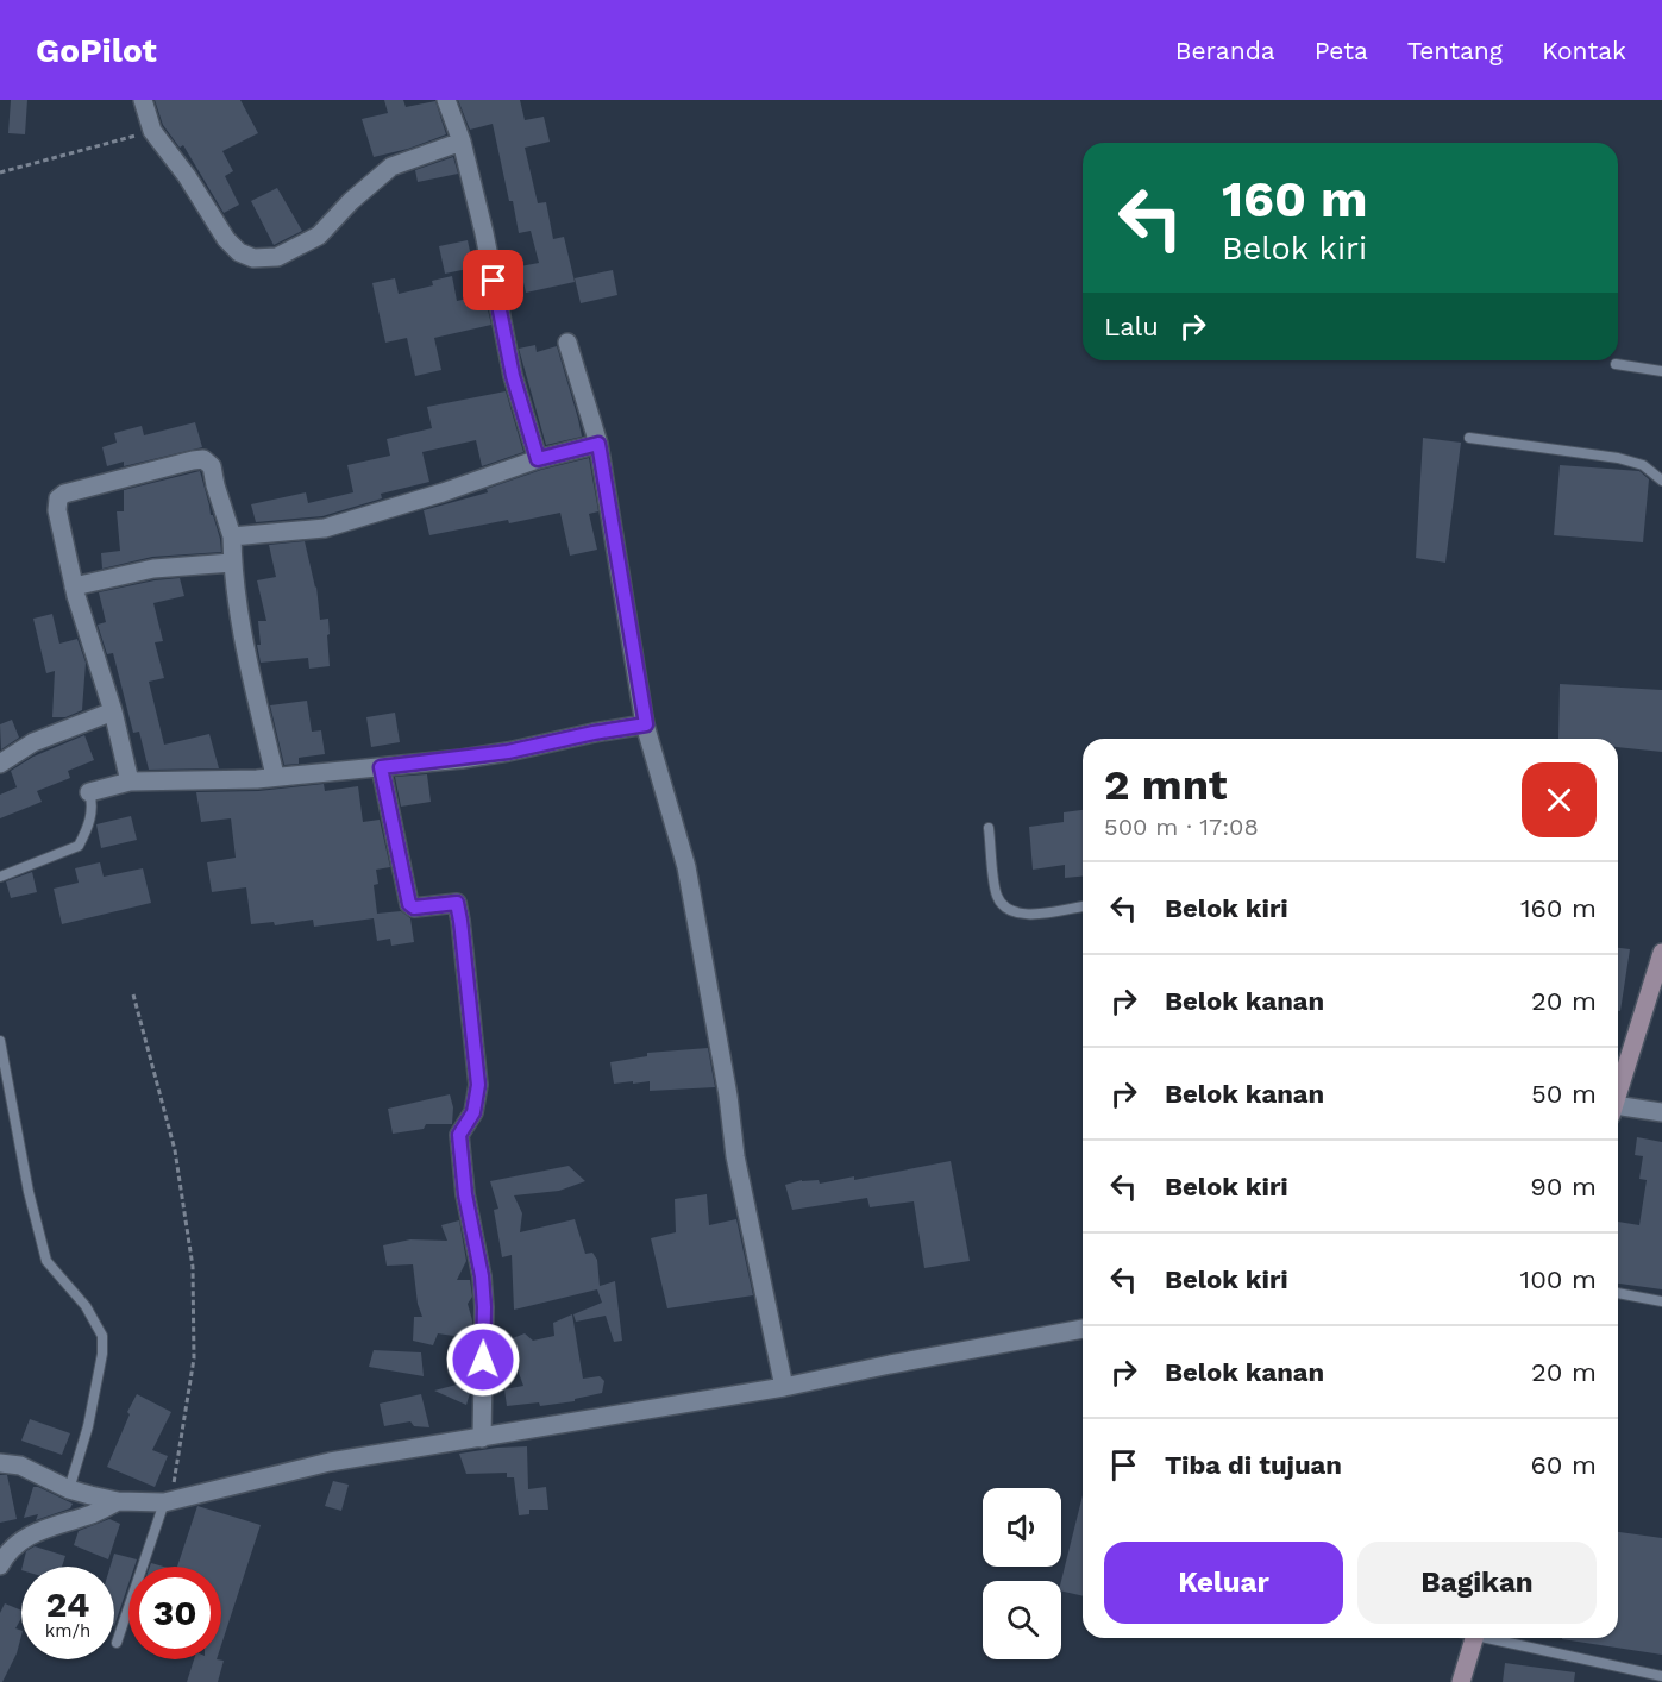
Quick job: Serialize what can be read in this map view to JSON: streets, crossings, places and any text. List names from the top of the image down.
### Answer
{
  "page": {
    "header": "GoPilot",
    "nav": [
      "Beranda",
      "Peta",
      "Tentang",
      "Kontak"
    ],
    "turn": ["160 m", "Belok kiri"],
    "then": "Lalu",
    "heading": ["2 mnt", "500 m · 17:08"],
    "list": [
      {
        "name": "Belok kiri",
        "value": "160 m"
      },
      {
        "name": "Belok kanan",
        "value": "20 m"
      },
      {
        "name": "Belok kanan",
        "value": "50 m"
      },
      {
        "name": "Belok kiri",
        "value": "90 m"
      },
      {
        "name": "Belok kiri",
        "value": "100 m"
      },
      {
        "name": "Belok kanan",
        "value": "20 m"
      },
      {
        "name": "Tiba di tujuan",
        "value": "60 m"
      }
    ],
    "buttons": ["Keluar", "Bagikan"],
    "speed": "24 km/h",
    "limit": "30"
  }
}
